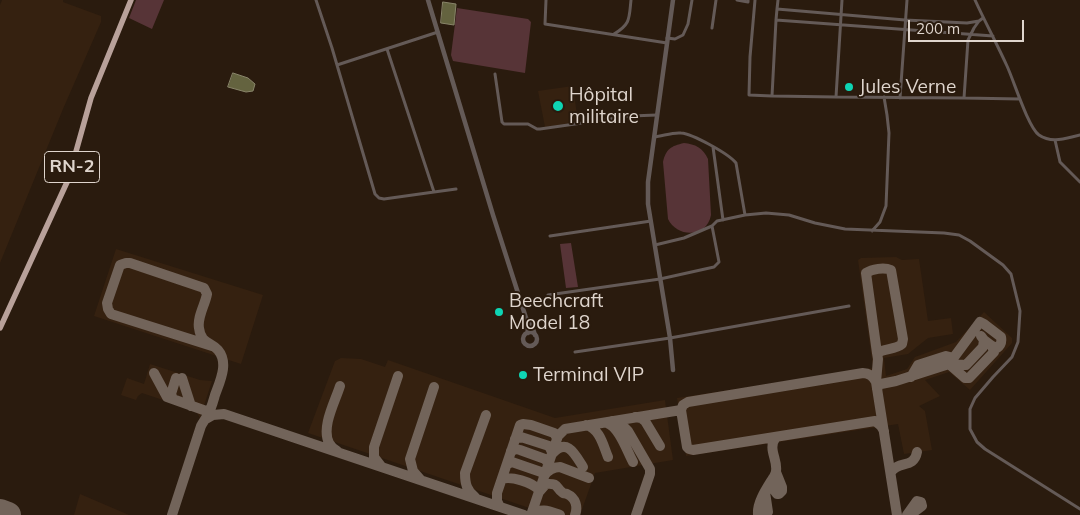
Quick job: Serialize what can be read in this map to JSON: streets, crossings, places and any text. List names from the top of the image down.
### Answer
{
  "streets": {
    "highway": ["RN-2"]
  },
  "places": [
    "Jules Verne",
    "Hôpital militaire",
    "Beechcraft Model 18",
    "Terminal VIP"
  ],
  "scale_bar": "200 m"
}
